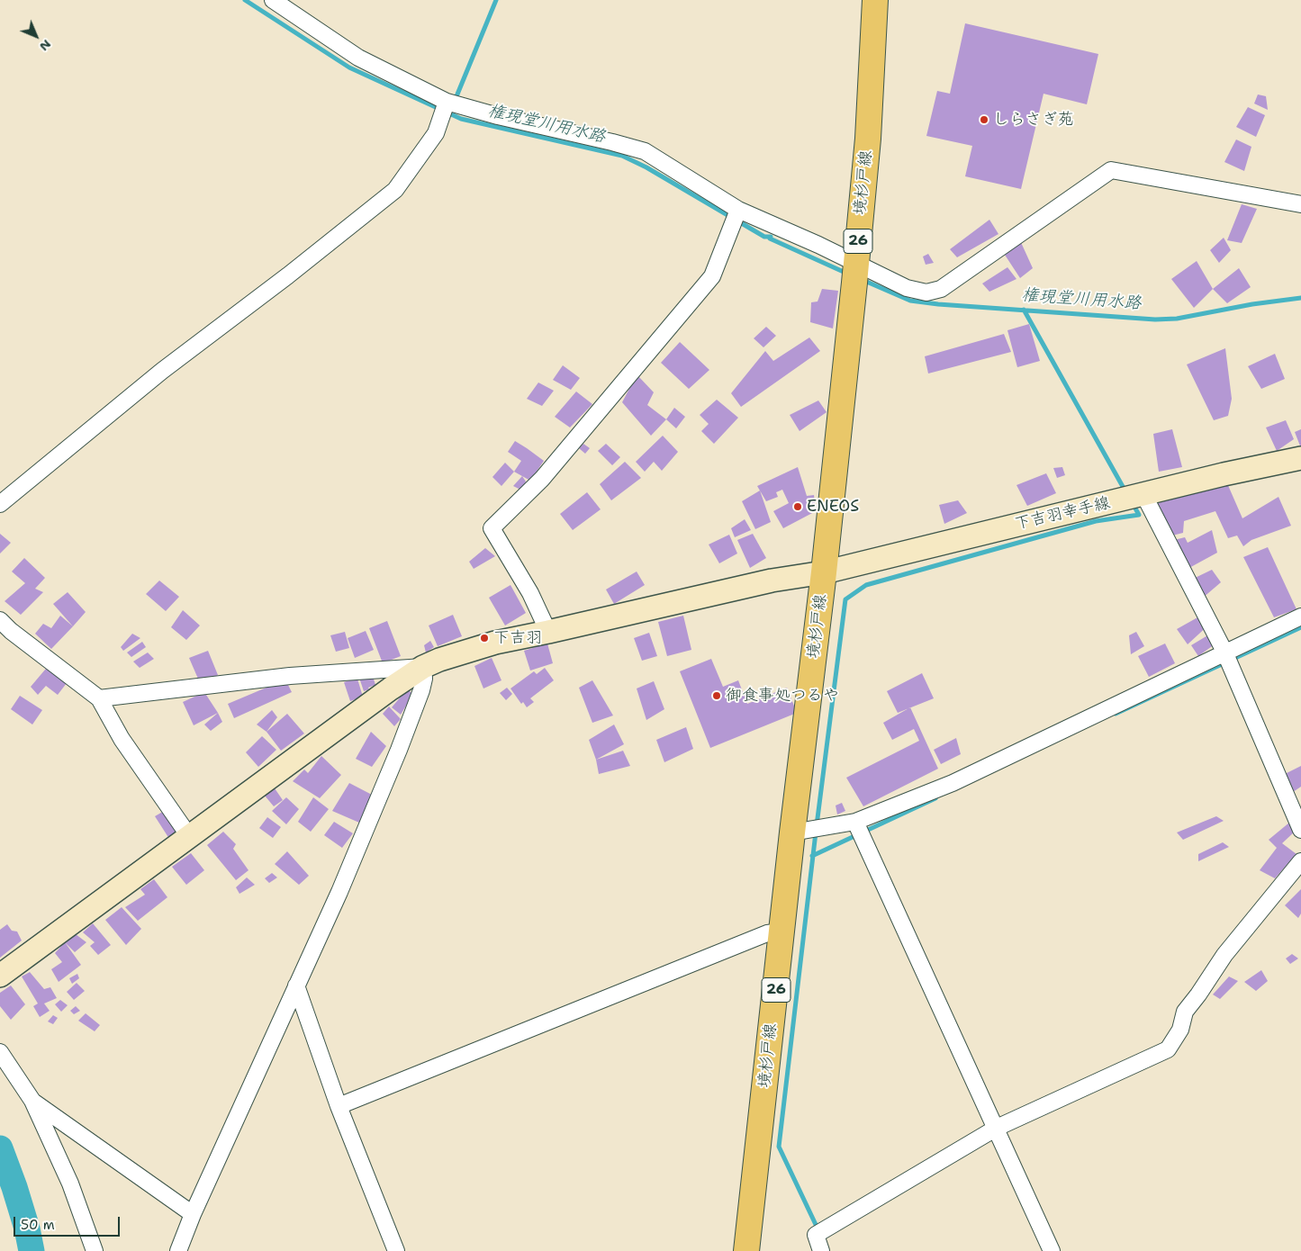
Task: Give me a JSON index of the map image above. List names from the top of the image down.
{
  "streets": {
    "main road": ["境杉戸線", "26"],
    "street": ["下吉羽幸手線"]
  },
  "crossings": [
    ["境杉戸線", "下吉羽幸手線"]
  ],
  "water": ["権現堂川用水路"],
  "places": [
    "しらさぎ苑",
    "ENEOS",
    "下吉羽",
    "御食事処つるや"
  ],
  "scale_bar": "50 m",
  "north": "bottom right"
}
